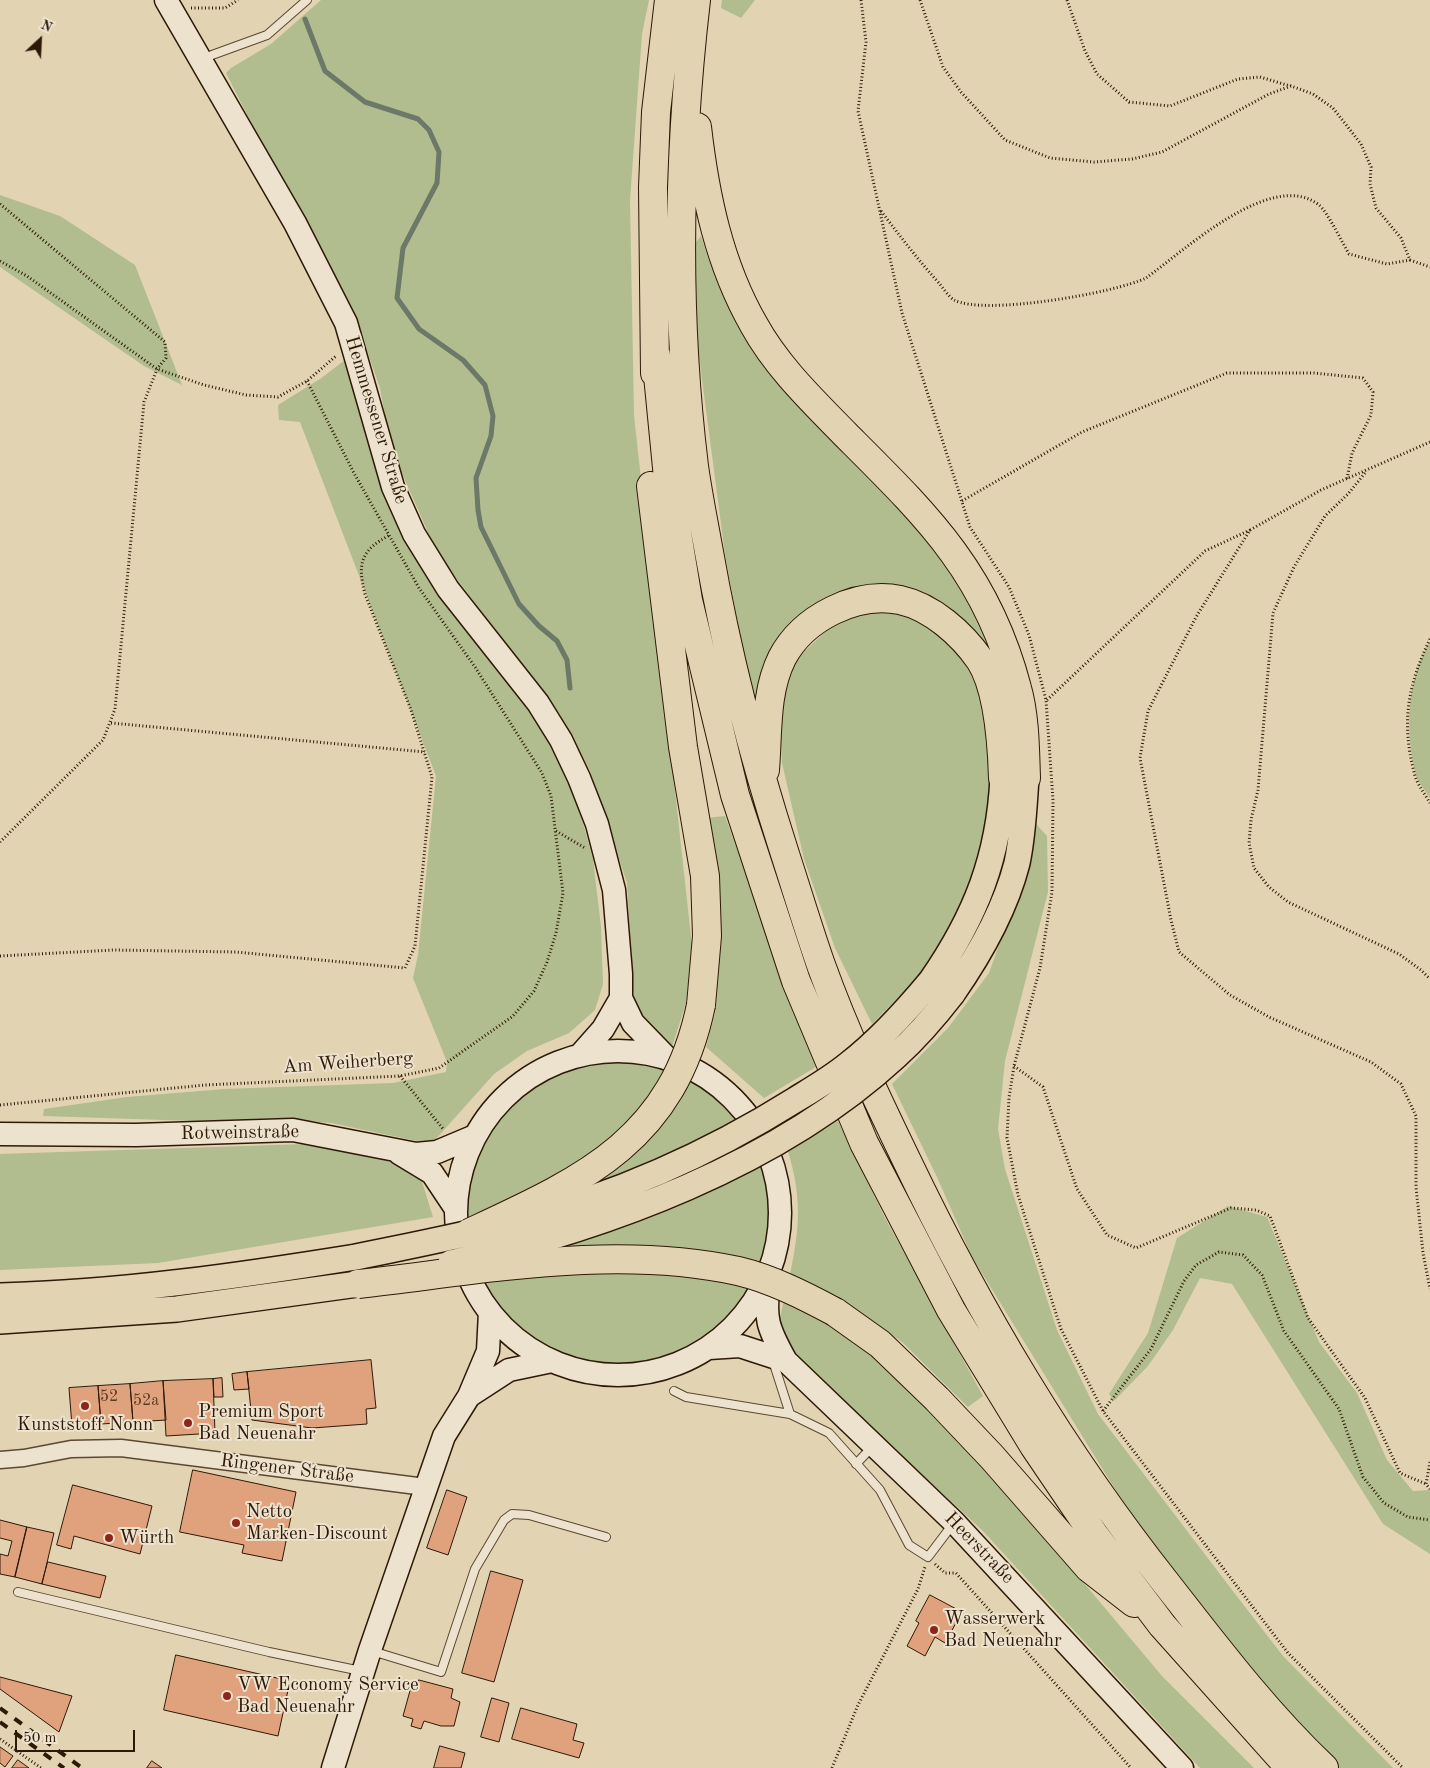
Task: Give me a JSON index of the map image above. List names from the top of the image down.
{
  "streets": {
    "main road": ["Hemmessener Straße", "Rotweinstraße", "Heerstraße"],
    "street": ["Ringener Straße"],
    "path": ["Am Weiherberg"]
  },
  "places": [
    "Kunststoff Nonn",
    "Premium Sport Bad Neuenahr",
    "Netto Marken-Discount",
    "Würth",
    "Wasserwerk Bad Neuenahr",
    "VW Economy Service Bad Neuenahr"
  ],
  "house_numbers": ["52", "52a"],
  "scale_bar": "50 m",
  "north": "top right"
}
